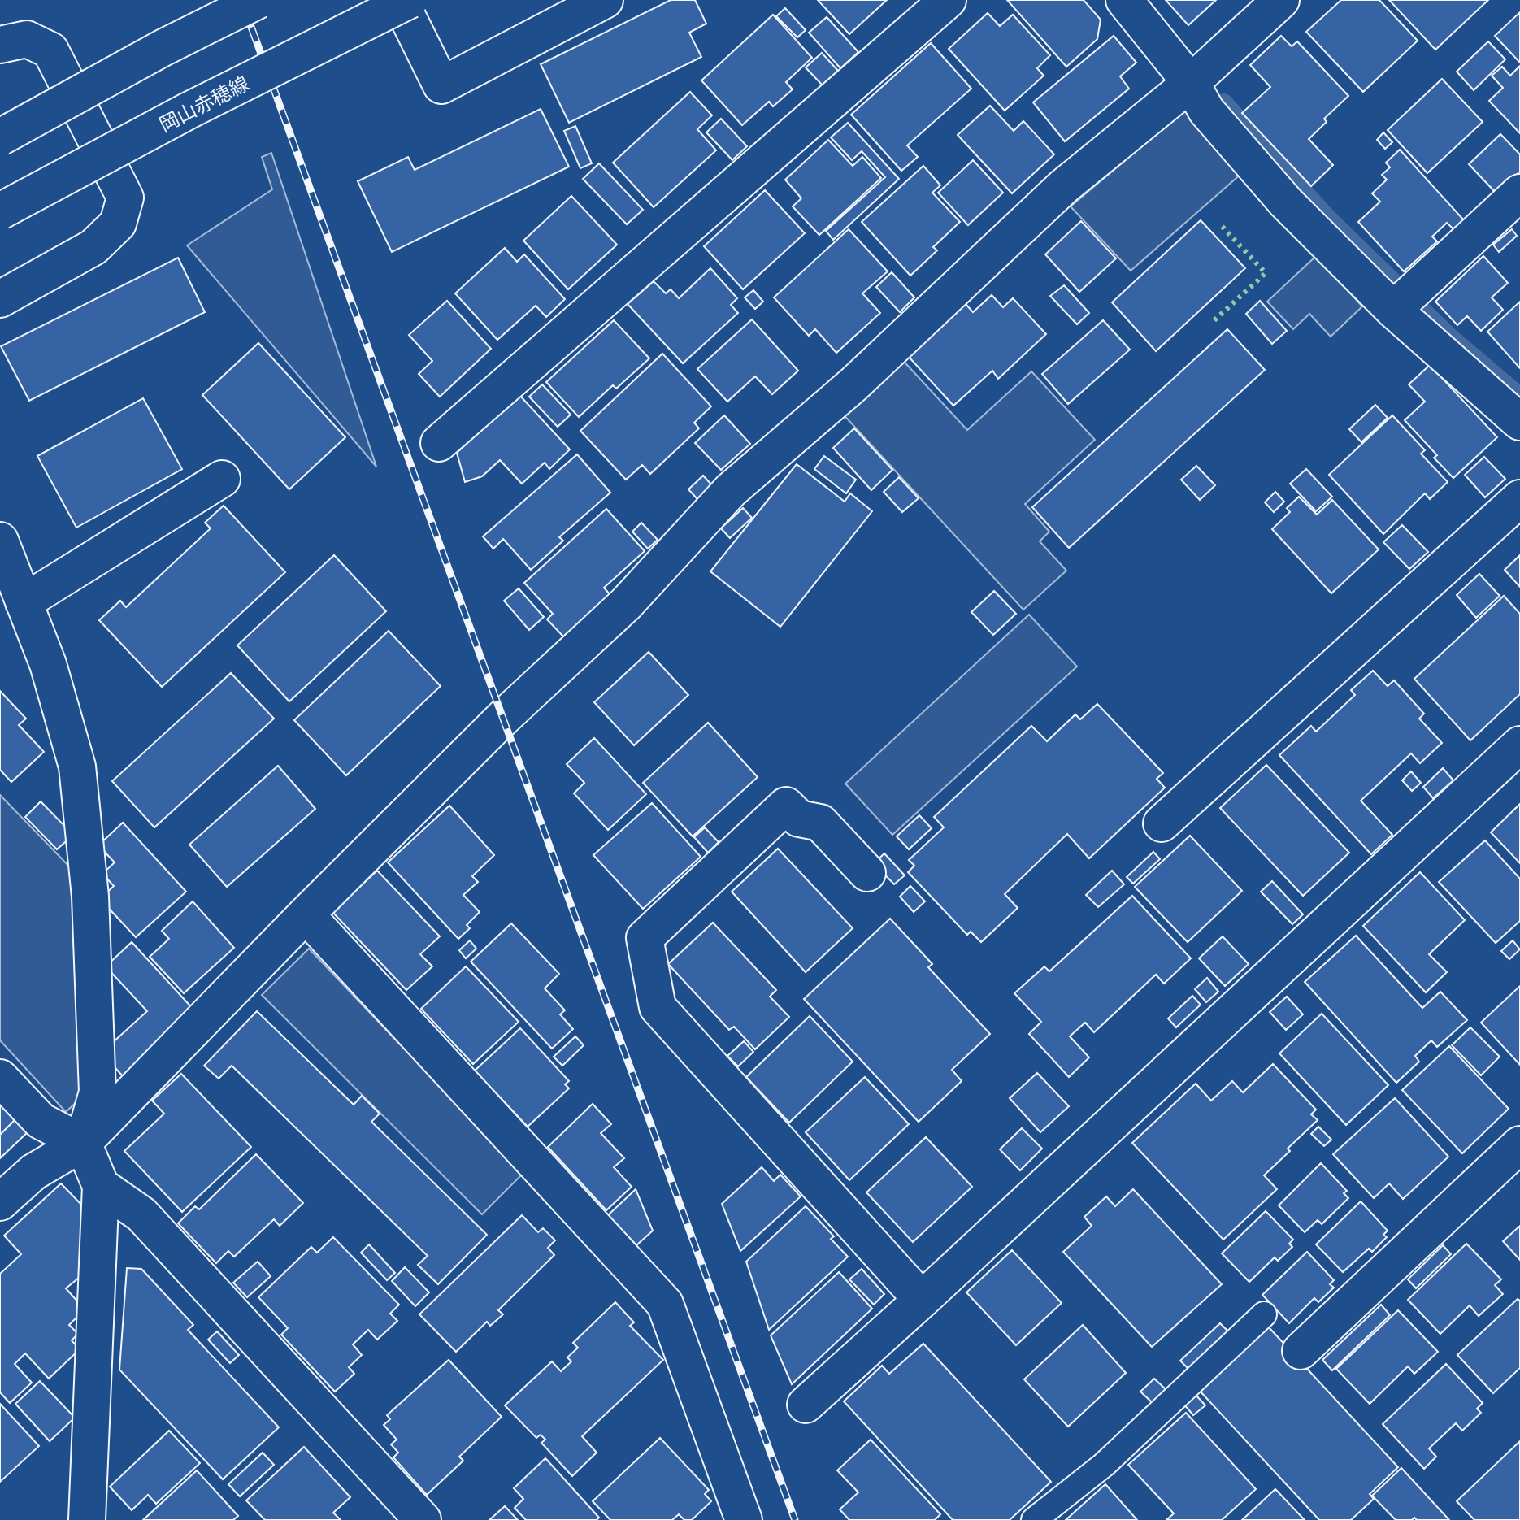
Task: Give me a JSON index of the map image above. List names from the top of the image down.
{
  "streets": {
    "street": ["岡山赤穂線"]
  }
}
